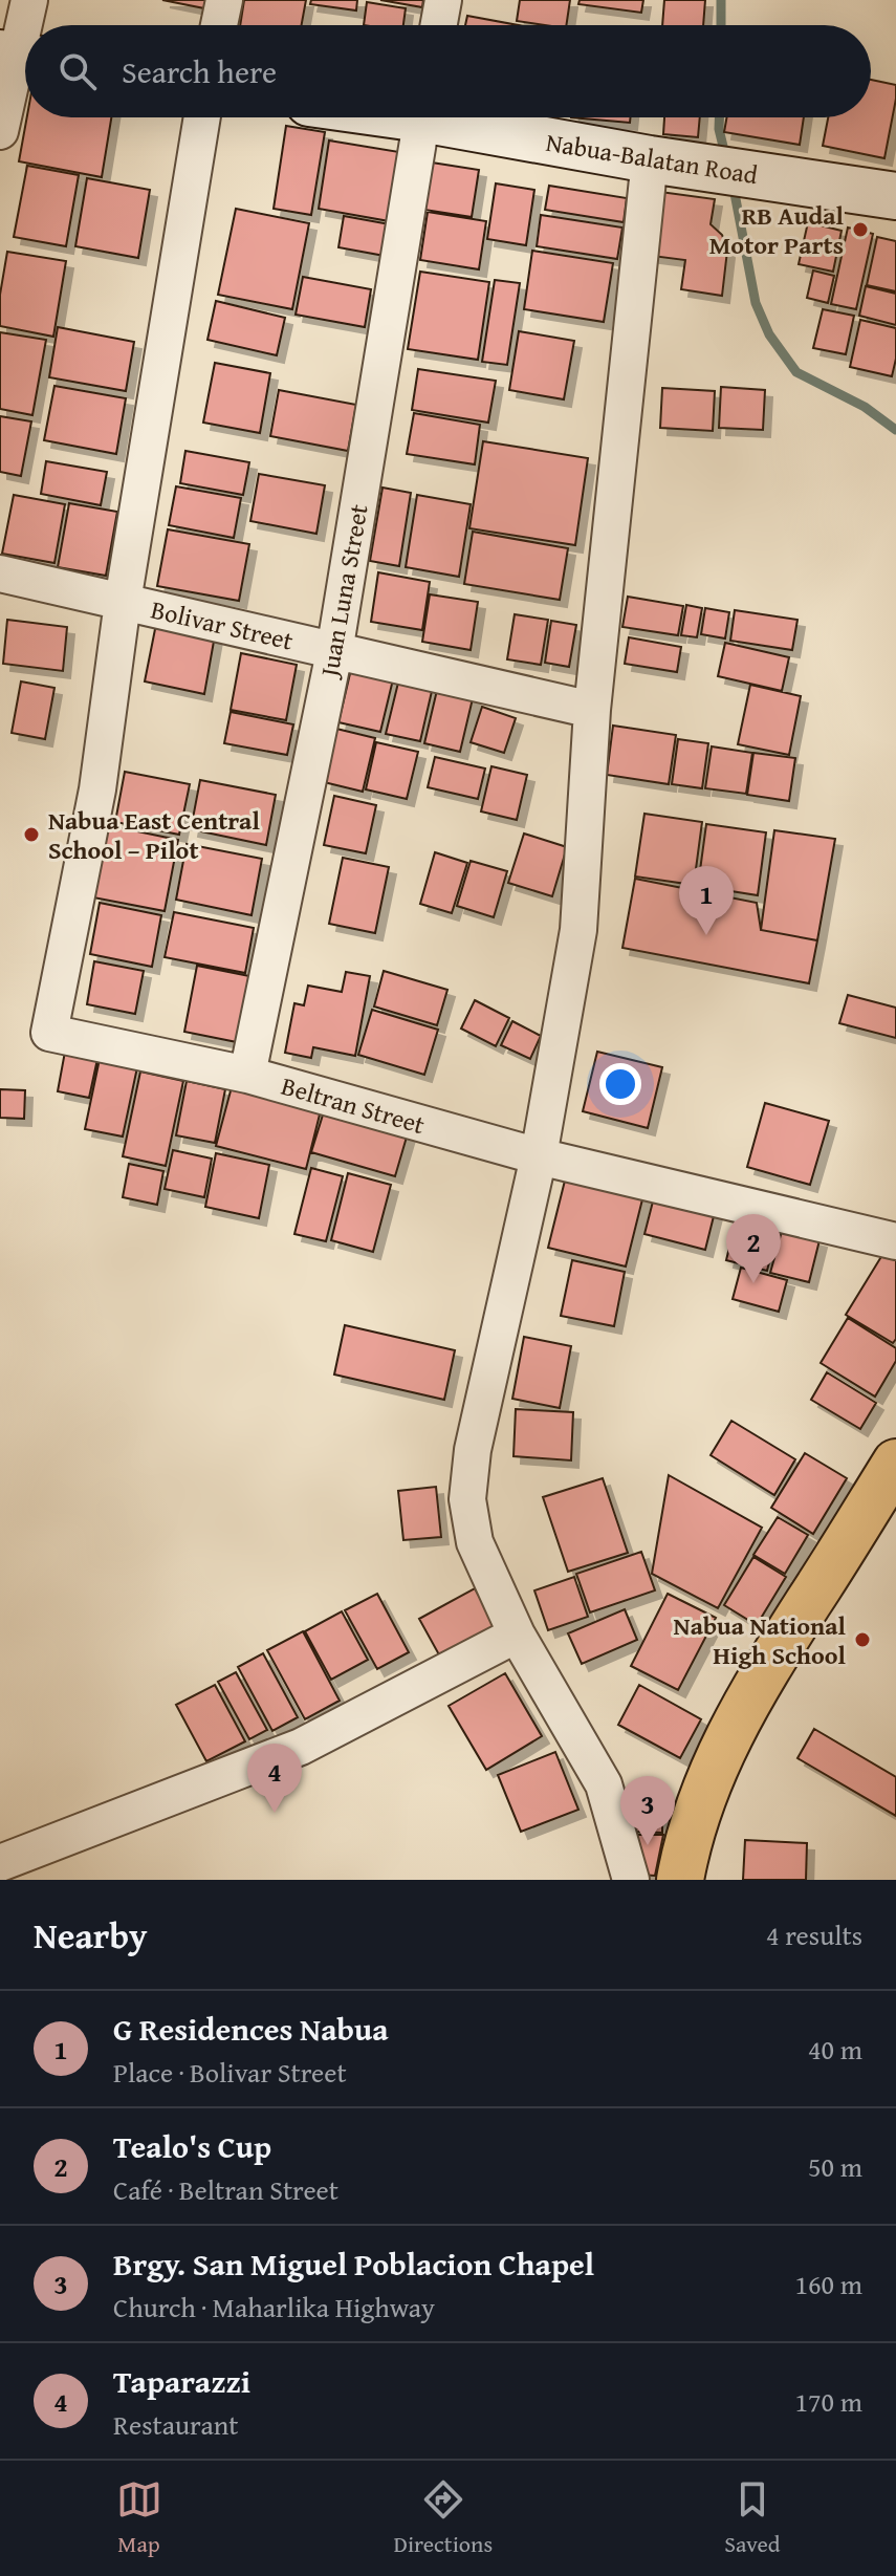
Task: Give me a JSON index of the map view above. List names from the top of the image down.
{
  "streets": {
    "main road": ["Nabua-Balatan Road"],
    "street": ["Juan Luna Street", "Bolivar Street", "Beltran Street"]
  },
  "crossings": [
    ["Juan Luna Street", "Bolivar Street"],
    ["Juan Luna Street", "Beltran Street"],
    ["Bolivar Street", "Beltran Street"]
  ],
  "places": ["RB Audal Motor Parts", "Nabua East Central School – Pilot", "Nabua National High School"],
  "page": {
    "search": "Search here",
    "pins": [
      "1",
      "2",
      "4",
      "3"
    ],
    "heading": ["Nearby", "4 results"],
    "list": [
      {
        "mark": "1",
        "name": "G Residences Nabua",
        "note": "Place · Bolivar Street",
        "value": "40 m"
      },
      {
        "mark": "2",
        "name": "Tealo's Cup",
        "note": "Café · Beltran Street",
        "value": "50 m"
      },
      {
        "mark": "3",
        "name": "Brgy. San Miguel Poblacion Chapel",
        "note": "Church · Maharlika Highway",
        "value": "160 m"
      },
      {
        "mark": "4",
        "name": "Taparazzi",
        "note": "Restaurant",
        "value": "170 m"
      }
    ],
    "nav": ["Map", "Directions", "Saved"]
  }
}
